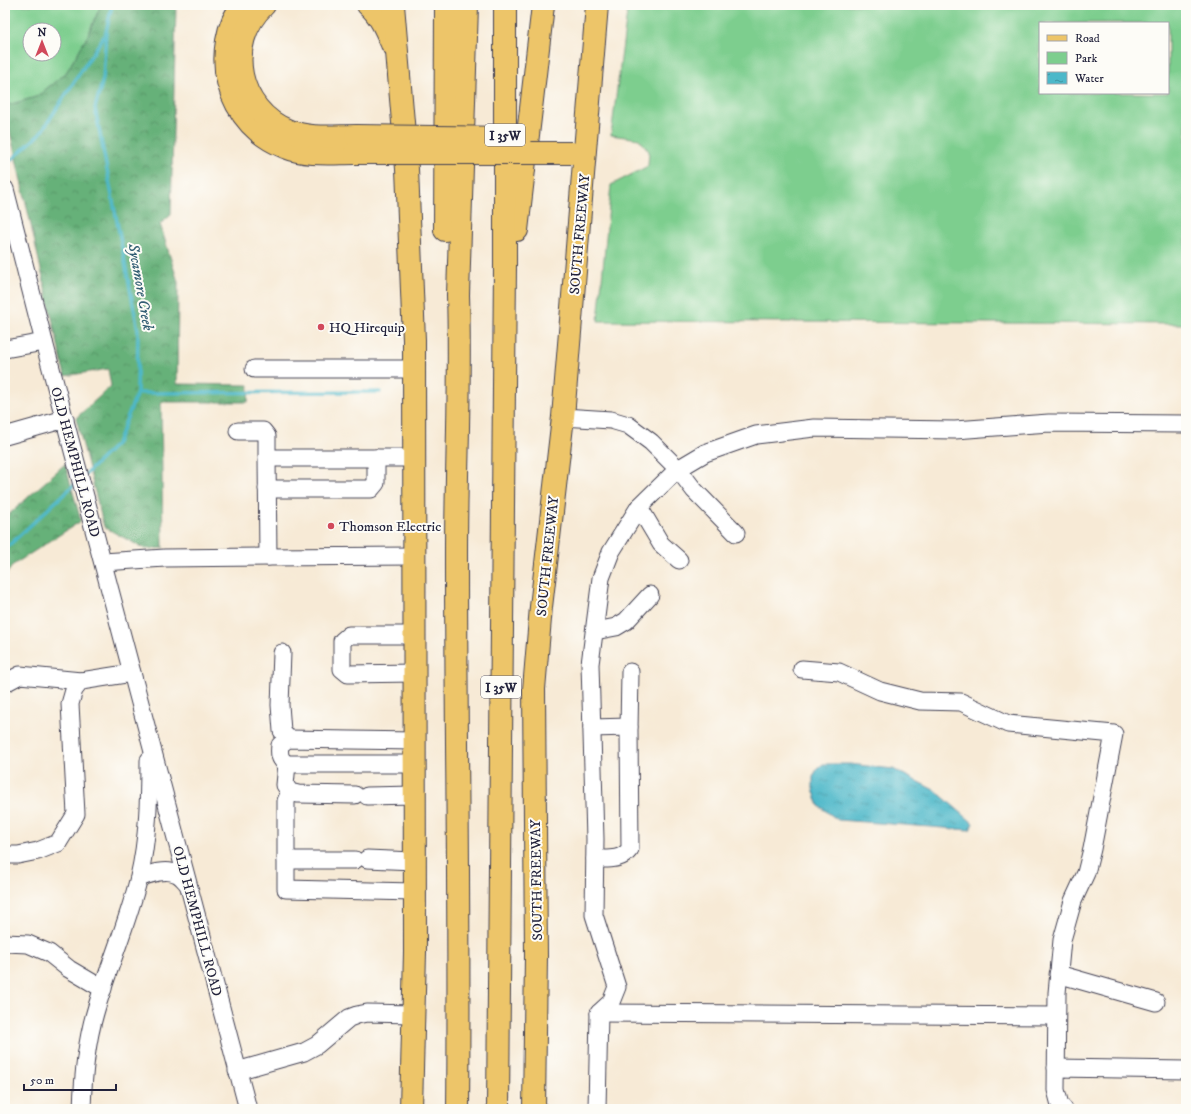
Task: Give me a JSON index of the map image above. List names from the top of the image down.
{
  "streets": {
    "main road": ["I 35W", "SOUTH FREEWAY"],
    "street": ["OLD HEMPHILL ROAD"]
  },
  "water": ["Sycamore Creek"],
  "places": ["HQ Hirequip", "Thomson Electric"],
  "legend": ["Road", "Park", "Water"],
  "scale_bar": "50 m",
  "north": "top"
}
